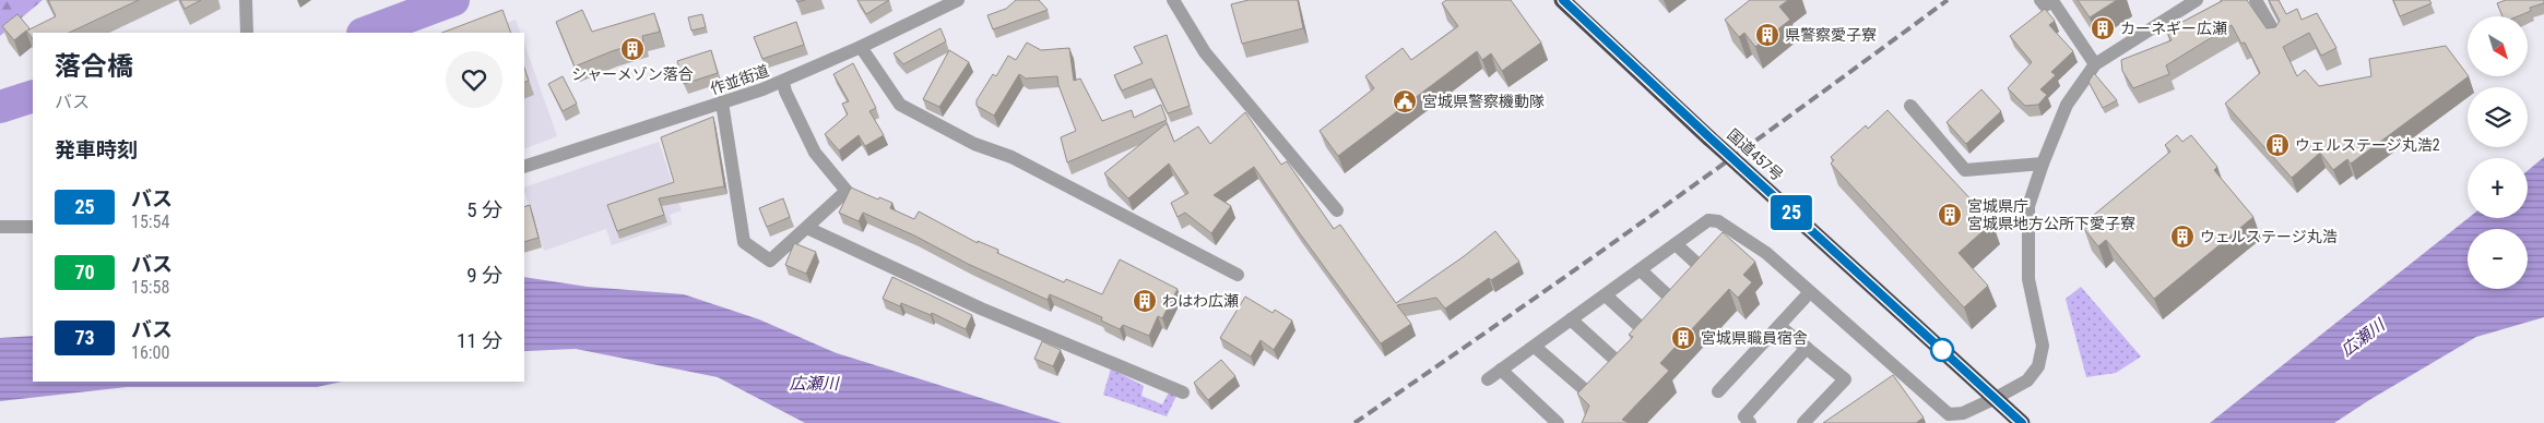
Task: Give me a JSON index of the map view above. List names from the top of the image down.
{
  "streets": {
    "highway": ["国道457号"],
    "street": ["作並街道"]
  },
  "water": ["広瀬川"],
  "places": {
    "building": [
      "カーネギー広瀬",
      "県警察愛子寮",
      "シャーメゾン落合",
      "ウェルステージ丸浩2",
      "宮城県庁 宮城県地方公所下愛子寮",
      "ウェルステージ丸浩",
      "わはわ広瀬",
      "宮城県職員宿舎"
    ],
    "public building": ["宮城県警察機動隊"]
  },
  "lines": ["bus line 25"],
  "north": "bottom right",
  "page": {
    "on_map": "25",
    "map_buttons": ["+", "−"],
    "heading": [
      ["落合橋", "バス"],
      "発車時刻"
    ],
    "list": [
      {
        "mark": "25",
        "name": "バス",
        "note": "15:54",
        "value": "5 分"
      },
      {
        "mark": "70",
        "name": "バス",
        "note": "15:58",
        "value": "9 分"
      },
      {
        "mark": "73",
        "name": "バス",
        "note": "16:00",
        "value": "11 分"
      }
    ]
  }
}
